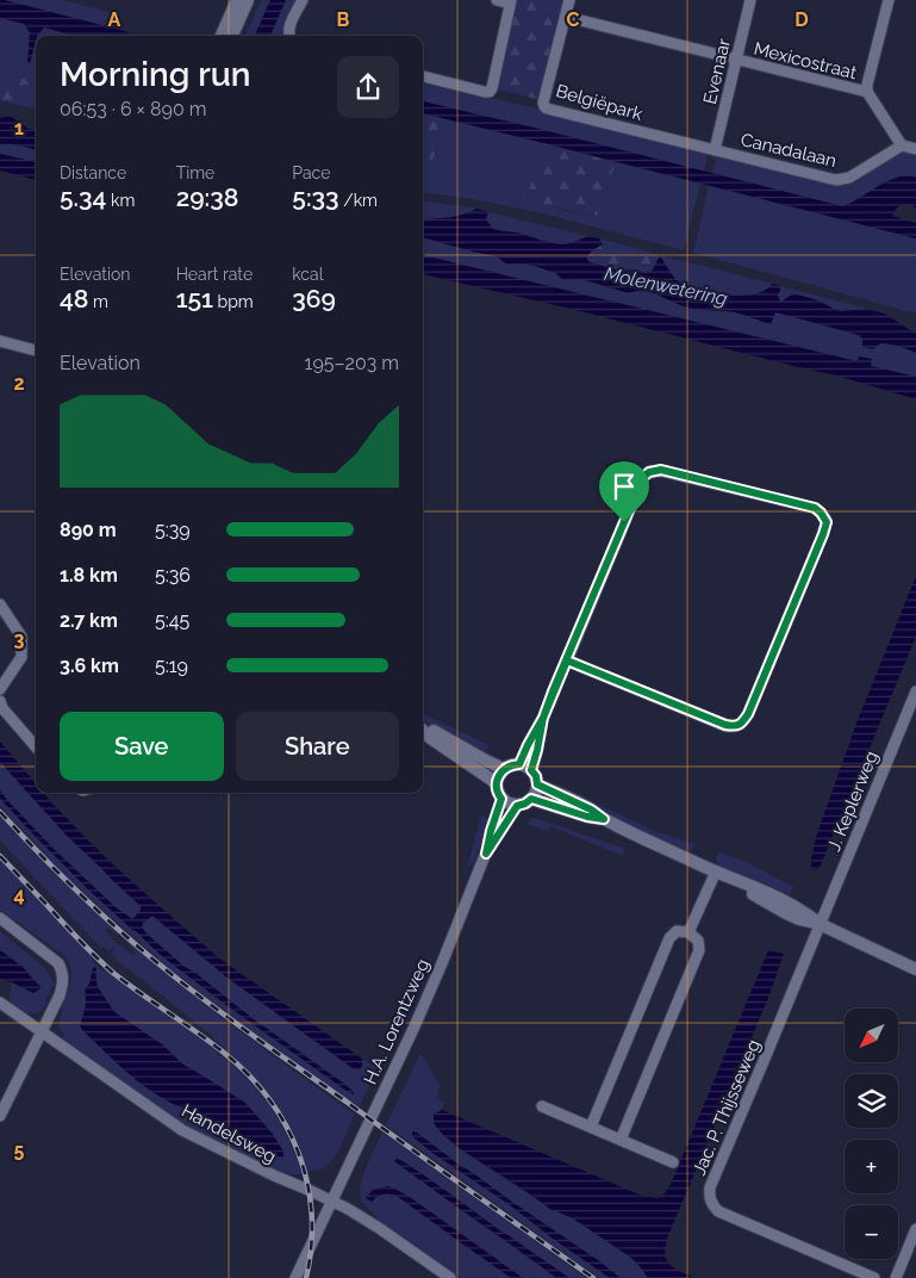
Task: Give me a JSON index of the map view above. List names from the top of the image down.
{
  "streets": {
    "street": [
      "Mexicostraat",
      "Evenaar",
      "Belgiëpark",
      "Canadalaan",
      "J. Keplerweg",
      "H.A. Lorentzweg",
      "Jac. P. Thijsseweg",
      "Handelsweg"
    ]
  },
  "crossings": [
    ["Mexicostraat", "Evenaar"],
    ["Mexicostraat", "Belgiëpark"],
    ["Mexicostraat", "Canadalaan"],
    ["Evenaar", "Belgiëpark"],
    ["Evenaar", "Canadalaan"],
    ["Belgiëpark", "Canadalaan"],
    ["J. Keplerweg", "Jac. P. Thijsseweg"],
    ["H.A. Lorentzweg", "Handelsweg"]
  ],
  "water": ["Molenwetering"],
  "north": "bottom left",
  "page": {
    "heading": ["Morning run", "06:53 · 6 × 890 m"],
    "stats": [
      ["Distance", "5.34 km"],
      ["Time", "29:38"],
      ["Pace", "5:33 /km"],
      ["Elevation", "48 m"],
      ["Heart rate", "151 bpm"],
      ["kcal", "369"]
    ],
    "chart": ["Elevation", "195–203 m"],
    "list": [
      {
        "name": "890 m",
        "note": "5:39"
      },
      {
        "name": "1.8 km",
        "note": "5:36"
      },
      {
        "name": "2.7 km",
        "note": "5:45"
      },
      {
        "name": "3.6 km",
        "note": "5:19"
      }
    ],
    "buttons": ["Save", "Share"],
    "map_buttons": ["+", "−"]
  },
  "grid": {
    "columns": [
      "A",
      "B",
      "C",
      "D"
    ],
    "rows": [
      "1",
      "2",
      "3",
      "4",
      "5"
    ]
  }
}
